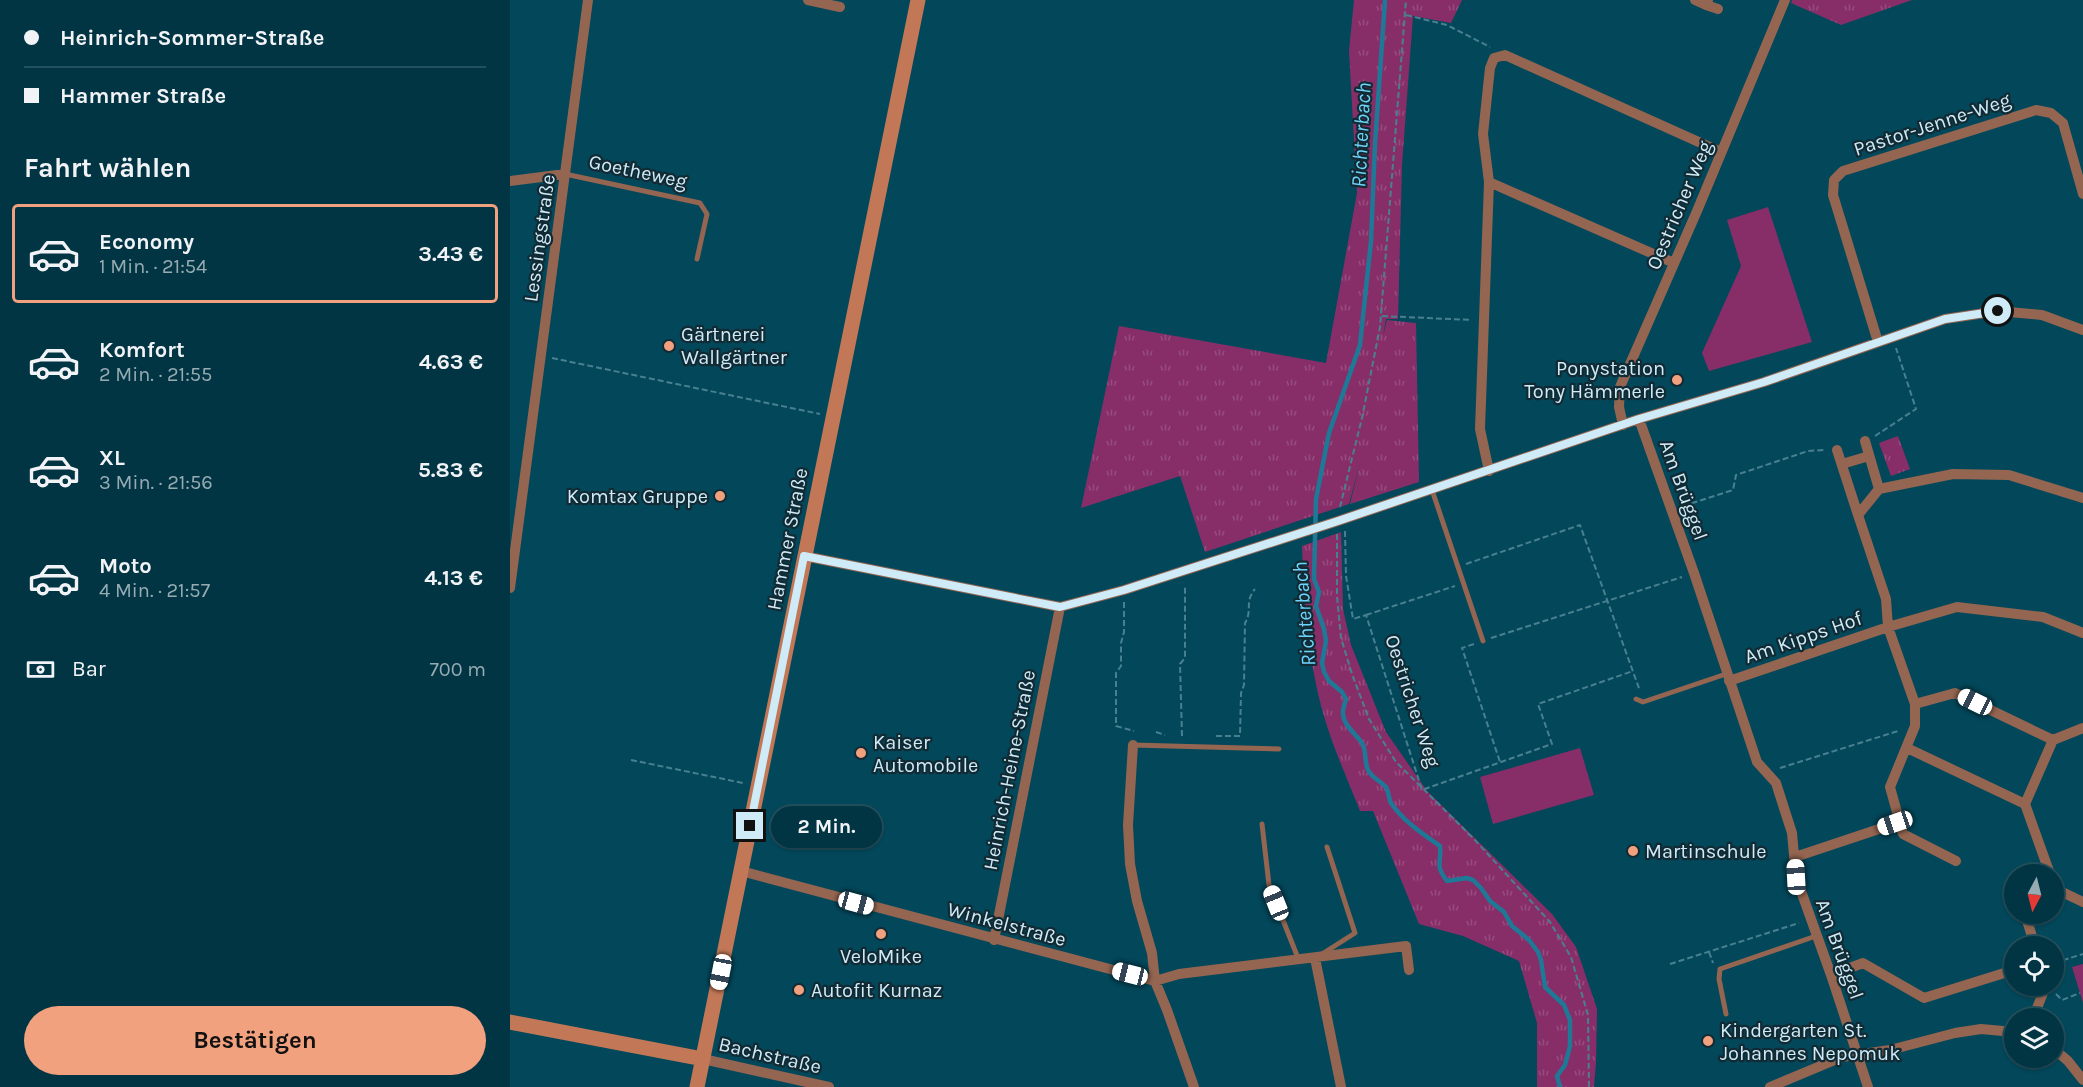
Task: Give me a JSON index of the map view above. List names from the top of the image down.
{
  "streets": {
    "main road": ["Hammer Straße"],
    "street": [
      "Pastor-Jenne-Weg",
      "Goetheweg",
      "Oestricher Weg",
      "Lessingstraße",
      "Am Brüggel",
      "Am Kipps Hof",
      "Heinrich-Heine-Straße",
      "Winkelstraße",
      "Bachstraße"
    ]
  },
  "crossings": [
    ["Goetheweg", "Lessingstraße"],
    ["Am Brüggel", "Am Kipps Hof"],
    ["Hammer Straße", "Winkelstraße"],
    ["Hammer Straße", "Bachstraße"],
    ["Heinrich-Heine-Straße", "Winkelstraße"]
  ],
  "water": ["Richterbach"],
  "places": [
    "Gärtnerei Wallgärtner",
    "Ponystation Tony Hämmerle",
    "Komtax Gruppe",
    "Kaiser Automobile",
    "Martinschule",
    "VeloMike",
    "Autofit Kurnaz",
    "Kindergarten St. Johannes Nepomuk"
  ],
  "north": "bottom",
  "page": {
    "banner": ["Heinrich-Sommer-Straße", "Hammer Straße"],
    "heading": "Fahrt wählen",
    "list": [
      {
        "name": "Economy",
        "note": "1 Min. · 21:54",
        "value": "3.43 €"
      },
      {
        "name": "Komfort",
        "note": "2 Min. · 21:55",
        "value": "4.63 €"
      },
      {
        "name": "XL",
        "note": "3 Min. · 21:56",
        "value": "5.83 €"
      },
      {
        "name": "Moto",
        "note": "4 Min. · 21:57",
        "value": "4.13 €"
      }
    ],
    "pay": ["Bar", "700 m"],
    "bubble": "2 Min.",
    "buttons": "Bestätigen"
  }
}
